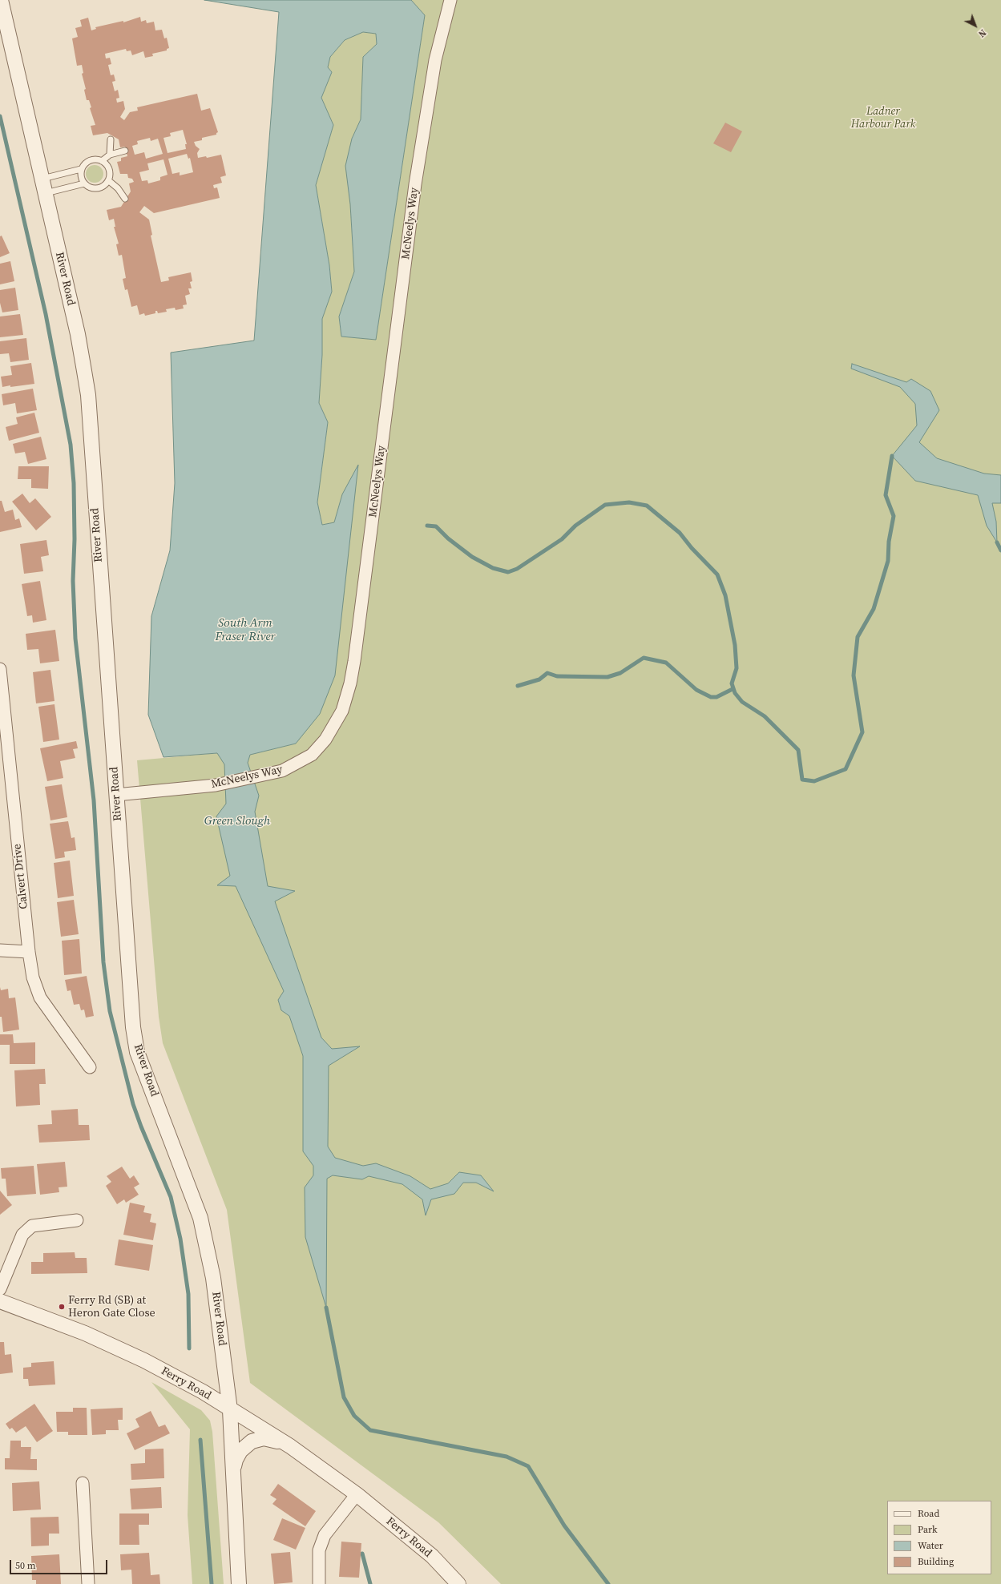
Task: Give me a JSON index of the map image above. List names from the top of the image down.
{
  "streets": {
    "street": [
      "McNeelys Way",
      "River Road",
      "Calvert Drive",
      "Ferry Road"
    ]
  },
  "crossings": [
    ["McNeelys Way", "River Road"],
    ["River Road", "Ferry Road"]
  ],
  "water": ["South Arm Fraser River", "Green Slough"],
  "parks": ["Ladner Harbour Park"],
  "places": ["Ferry Rd (SB) at Heron Gate Close"],
  "legend": [
    "Road",
    "Park",
    "Water",
    "Building"
  ],
  "scale_bar": "50 m",
  "north": "bottom right"
}
